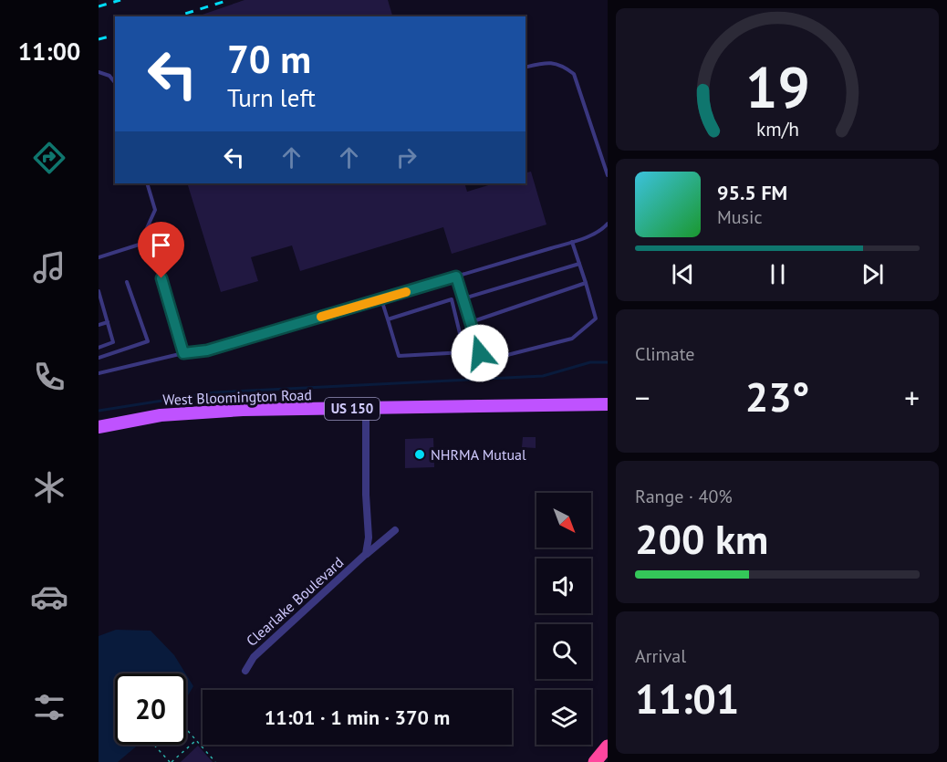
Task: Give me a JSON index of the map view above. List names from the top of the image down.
{
  "streets": {
    "main road": ["West Bloomington Road", "US 150"],
    "street": ["Clearlake Boulevard"]
  },
  "places": ["NHRMA Mutual"],
  "north": "bottom right",
  "page": {
    "tabs": "11:00",
    "turn": ["70 m", "Turn left"],
    "song": ["95.5 FM", "Music"],
    "tile": [
      "Climate",
      ["Range · 40%", "200 km"],
      ["Arrival", "11:01"]
    ],
    "heat": ["−", "23°", "+"],
    "limit": "20",
    "trip": "11:01 · 1 min · 370 m",
    "gauge": ["19", "km/h"]
  }
}
